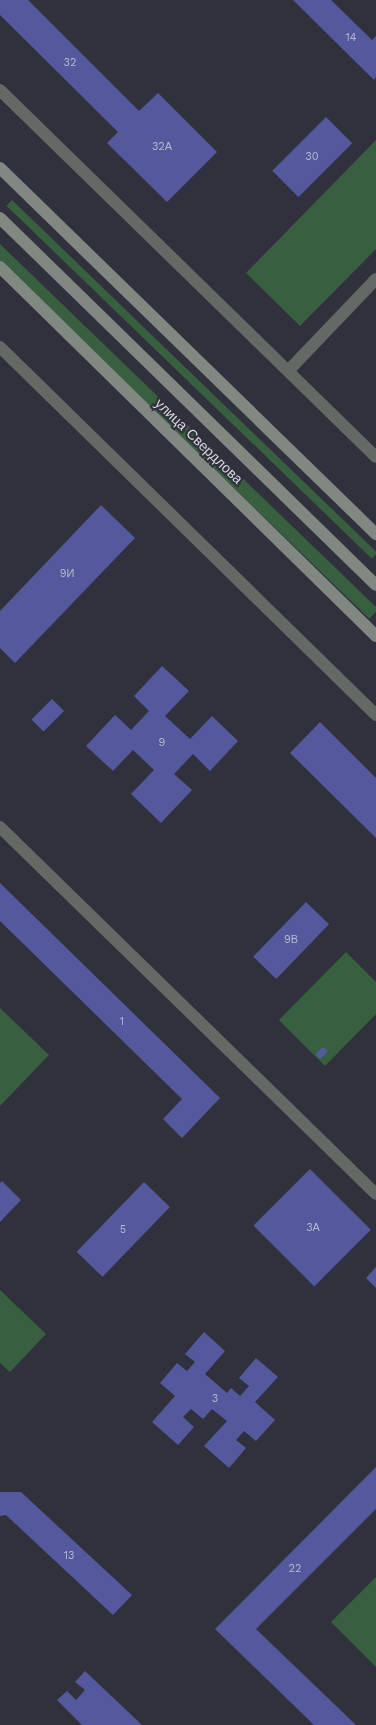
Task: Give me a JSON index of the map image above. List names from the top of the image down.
{
  "streets": {
    "main road": ["улица Свердлова"]
  },
  "house_numbers": [
    "14",
    "32",
    "32А",
    "30",
    "9И",
    "9",
    "9В",
    "1",
    "3А",
    "5",
    "3",
    "13",
    "22"
  ]
}
